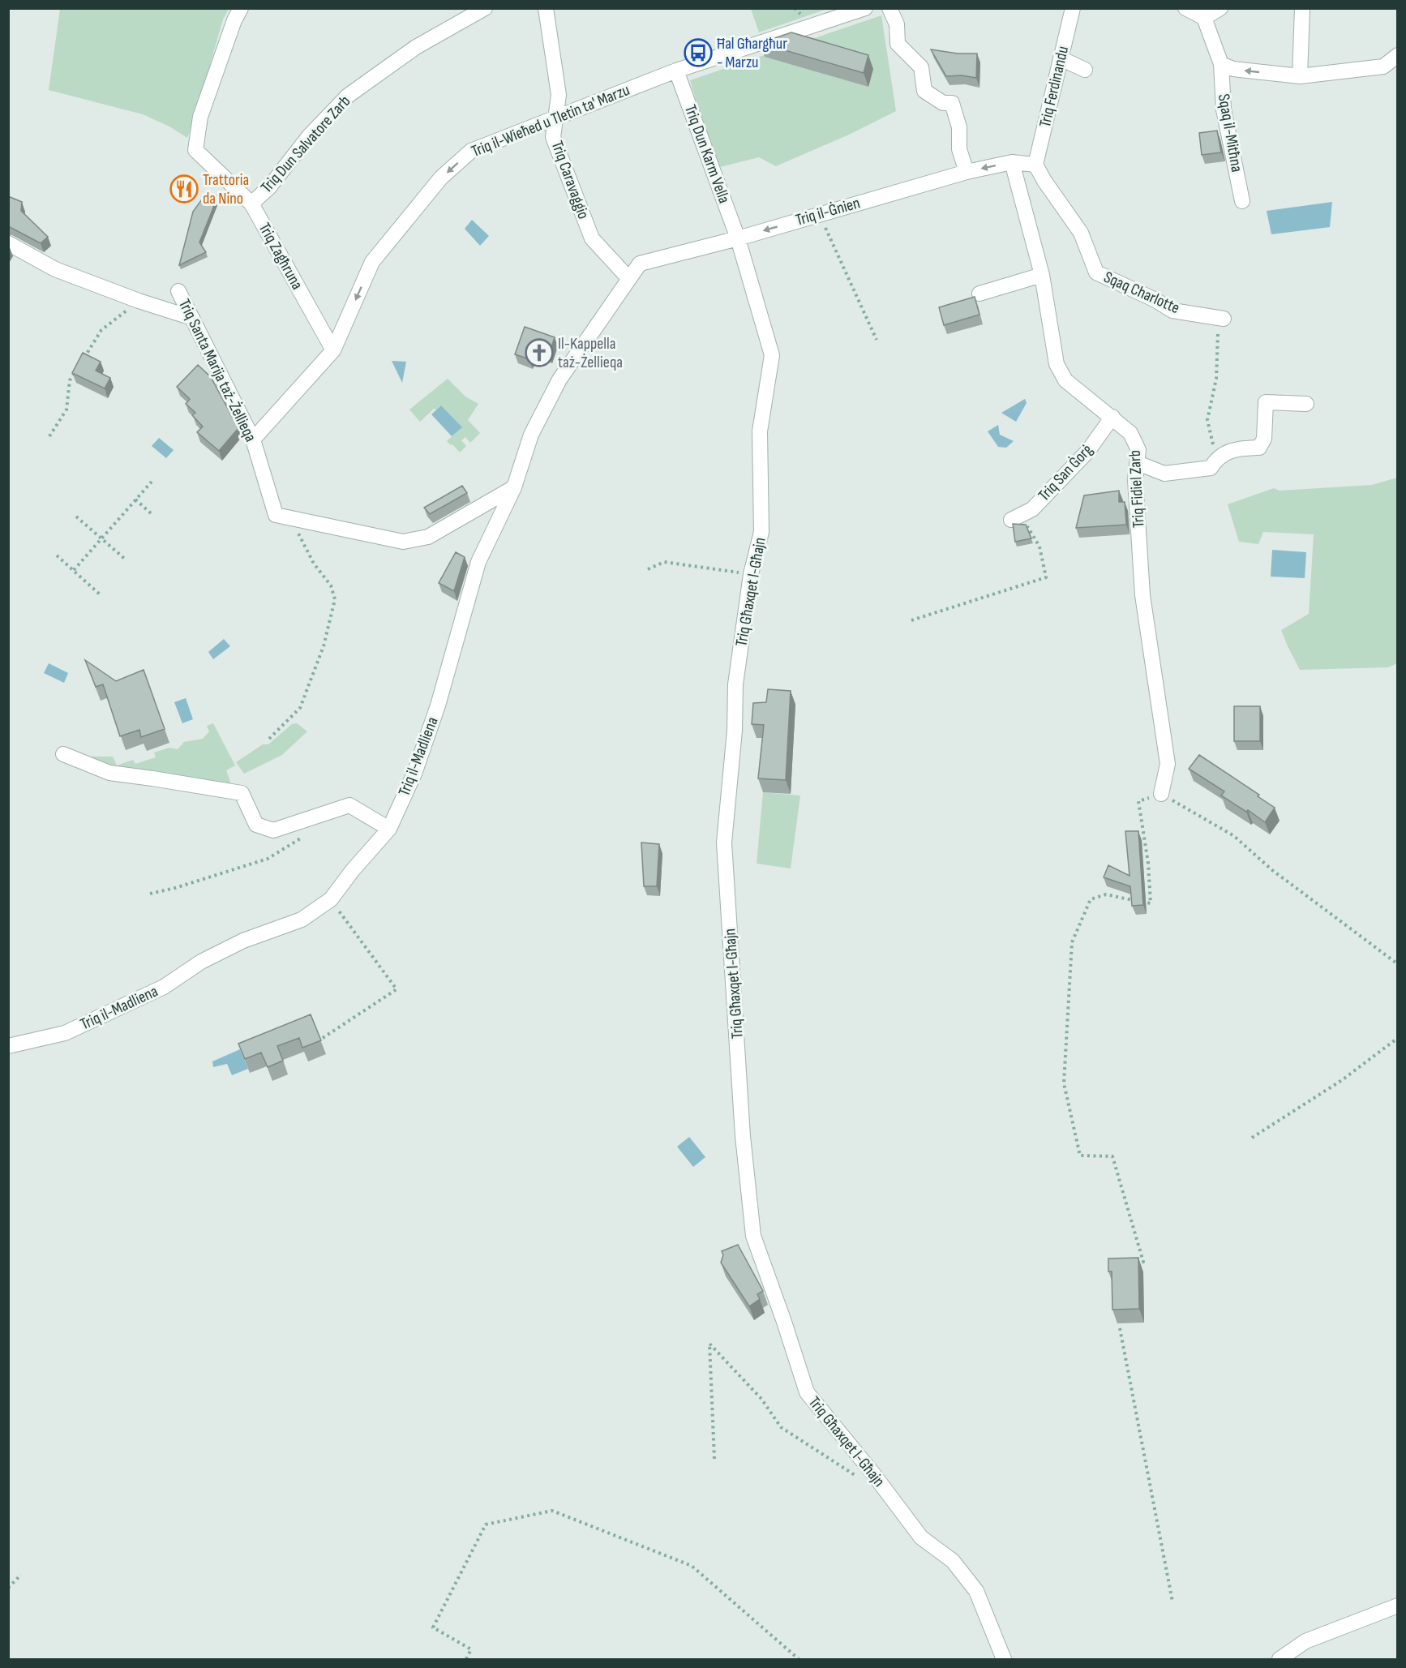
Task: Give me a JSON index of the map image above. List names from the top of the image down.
{
  "streets": {
    "street": [
      "Triq Ferdinandu",
      "Triq il-Wieħed u Tletin ta' Marzu",
      "Sqaq il-Mitħna",
      "Triq Dun Salvatore Zarb",
      "Triq Dun Karm Vella",
      "Triq Caravaggio",
      "Triq il-Ġnien",
      "Triq Zagħruna",
      "Sqaq Charlotte",
      "Triq Santa Marija taż-Żellieqa",
      "Triq San Ġorġ",
      "Triq Fidiel Zarb",
      "Triq Għaxqet l-Għajn",
      "Triq il-Madliena"
    ]
  },
  "crossings": [
    ["Triq Ferdinandu", "Triq il-Ġnien"],
    ["Triq Ferdinandu", "Sqaq Charlotte"],
    ["Triq il-Wieħed u Tletin ta' Marzu", "Triq Dun Karm Vella"],
    ["Triq il-Wieħed u Tletin ta' Marzu", "Triq Caravaggio"],
    ["Triq il-Wieħed u Tletin ta' Marzu", "Triq Zagħruna"],
    ["Triq il-Wieħed u Tletin ta' Marzu", "Triq Santa Marija taż-Żellieqa"],
    ["Triq Dun Salvatore Zarb", "Triq Zagħruna"],
    ["Triq Dun Karm Vella", "Triq il-Ġnien"],
    ["Triq Dun Karm Vella", "Triq Għaxqet l-Għajn"],
    ["Triq Caravaggio", "Triq il-Ġnien"],
    ["Triq Caravaggio", "Triq il-Madliena"],
    ["Triq il-Ġnien", "Sqaq Charlotte"],
    ["Triq il-Ġnien", "Triq Fidiel Zarb"],
    ["Triq il-Ġnien", "Triq Għaxqet l-Għajn"],
    ["Triq il-Ġnien", "Triq il-Madliena"],
    ["Triq Santa Marija taż-Żellieqa", "Triq il-Madliena"],
    ["Triq San Ġorġ", "Triq Fidiel Zarb"]
  ],
  "one_way": ["Triq il-Wieħed u Tletin ta' Marzu"],
  "places": {
    "bus stop": ["Ħal Għargħur - Marzu"],
    "restaurant": ["Trattoria da Nino"],
    "church": ["Il-Kappella taż-Żellieqa"]
  }
}
